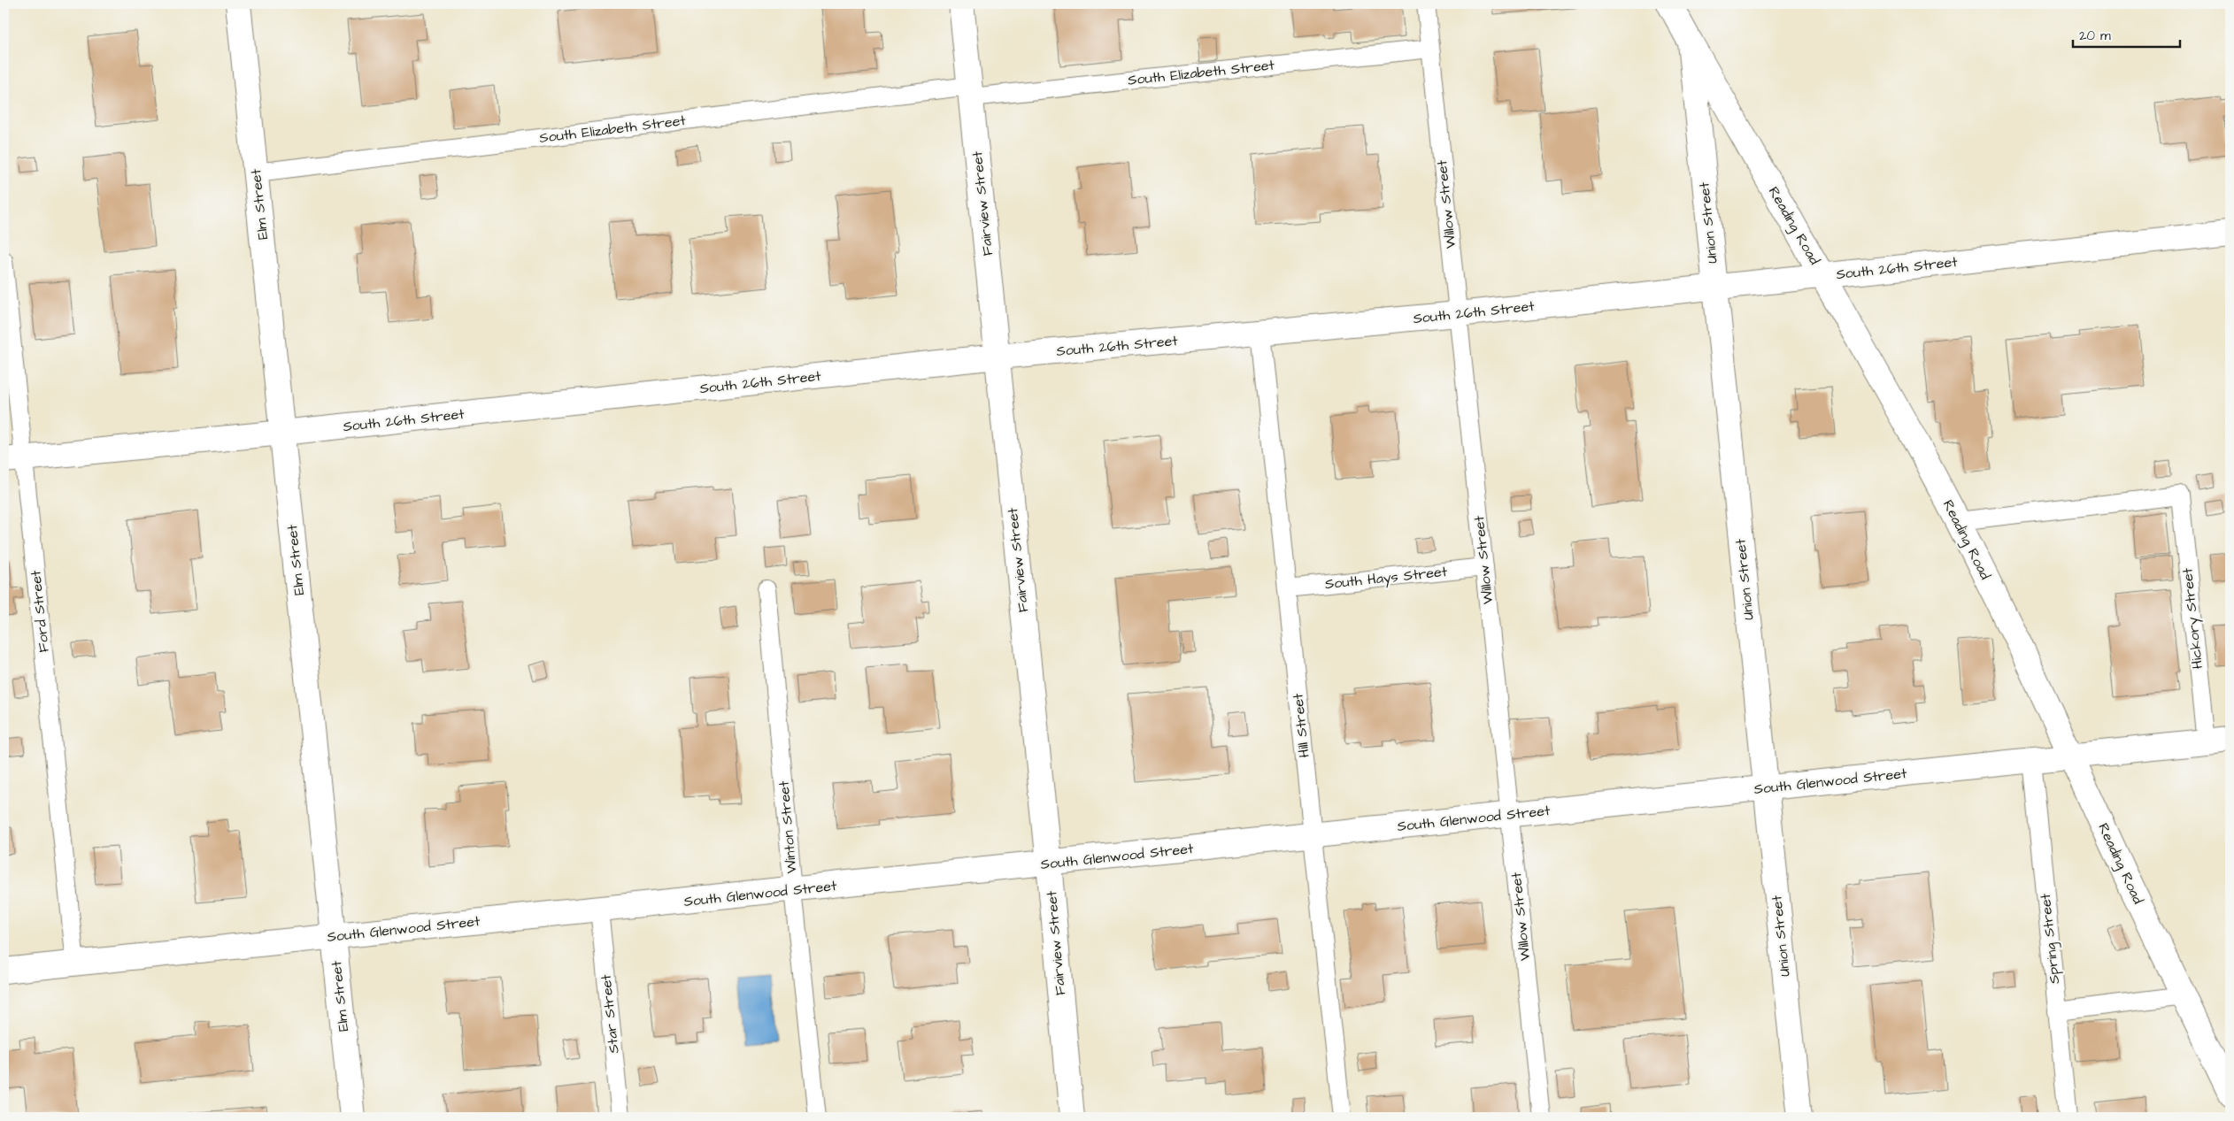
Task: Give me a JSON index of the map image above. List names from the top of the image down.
{
  "streets": {
    "street": [
      "Fairview Street",
      "Elm Street",
      "Union Street",
      "Reading Road",
      "South 26th Street",
      "South Glenwood Street"
    ],
    "lane": [
      "South Elizabeth Street",
      "Willow Street",
      "South Hays Street",
      "Ford Street",
      "Hickory Street",
      "Hill Street",
      "Winton Street",
      "Spring Street",
      "Star Street"
    ]
  },
  "crossings": [
    ["South Elizabeth Street", "Fairview Street"],
    ["South Elizabeth Street", "Elm Street"],
    ["South Elizabeth Street", "Willow Street"],
    ["Fairview Street", "South 26th Street"],
    ["Fairview Street", "South Glenwood Street"],
    ["Elm Street", "South 26th Street"],
    ["Elm Street", "South Glenwood Street"],
    ["Willow Street", "South 26th Street"],
    ["Willow Street", "South Hays Street"],
    ["Willow Street", "South Glenwood Street"],
    ["Union Street", "Reading Road"],
    ["Union Street", "South 26th Street"],
    ["Union Street", "South Glenwood Street"],
    ["Reading Road", "South 26th Street"],
    ["Reading Road", "Hickory Street"],
    ["Reading Road", "South Glenwood Street"],
    ["South 26th Street", "Ford Street"],
    ["South 26th Street", "Hill Street"],
    ["South Hays Street", "Hill Street"],
    ["Ford Street", "South Glenwood Street"],
    ["Hickory Street", "South Glenwood Street"],
    ["Hill Street", "South Glenwood Street"],
    ["South Glenwood Street", "Winton Street"],
    ["South Glenwood Street", "Spring Street"],
    ["South Glenwood Street", "Star Street"]
  ],
  "scale_bar": "20 m"
}
